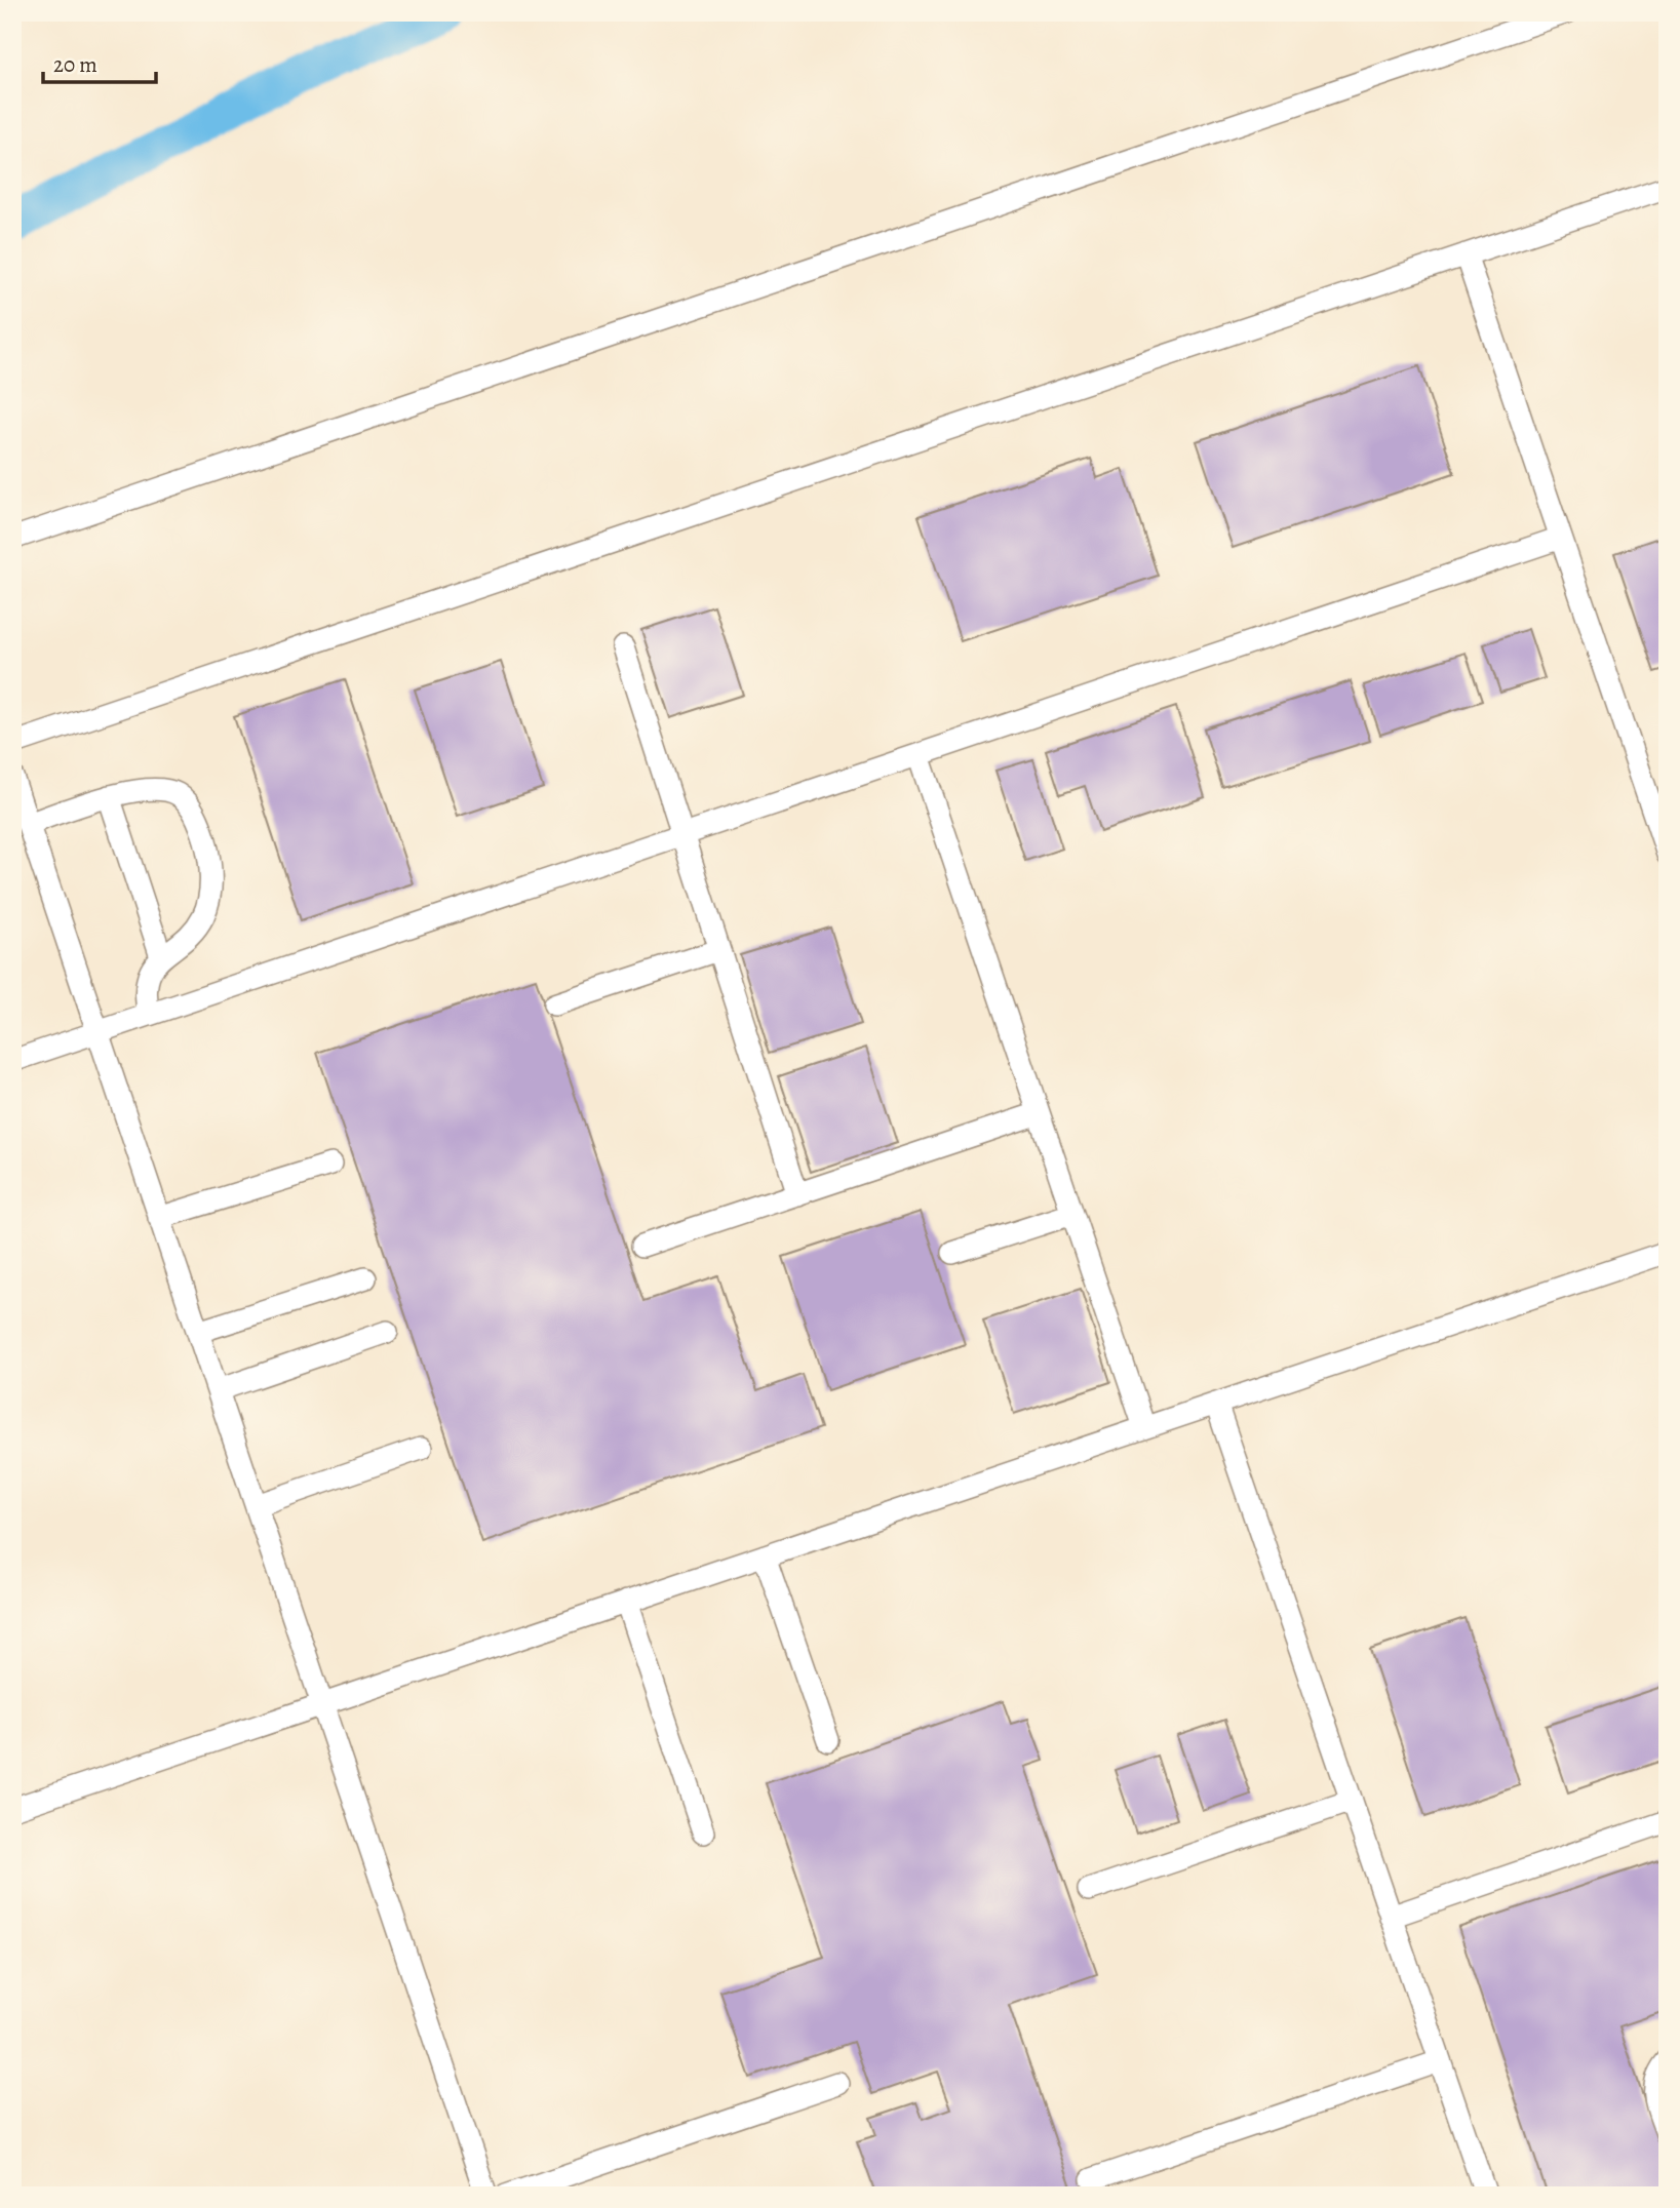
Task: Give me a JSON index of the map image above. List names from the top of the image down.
{
  "scale_bar": "20 m"
}
